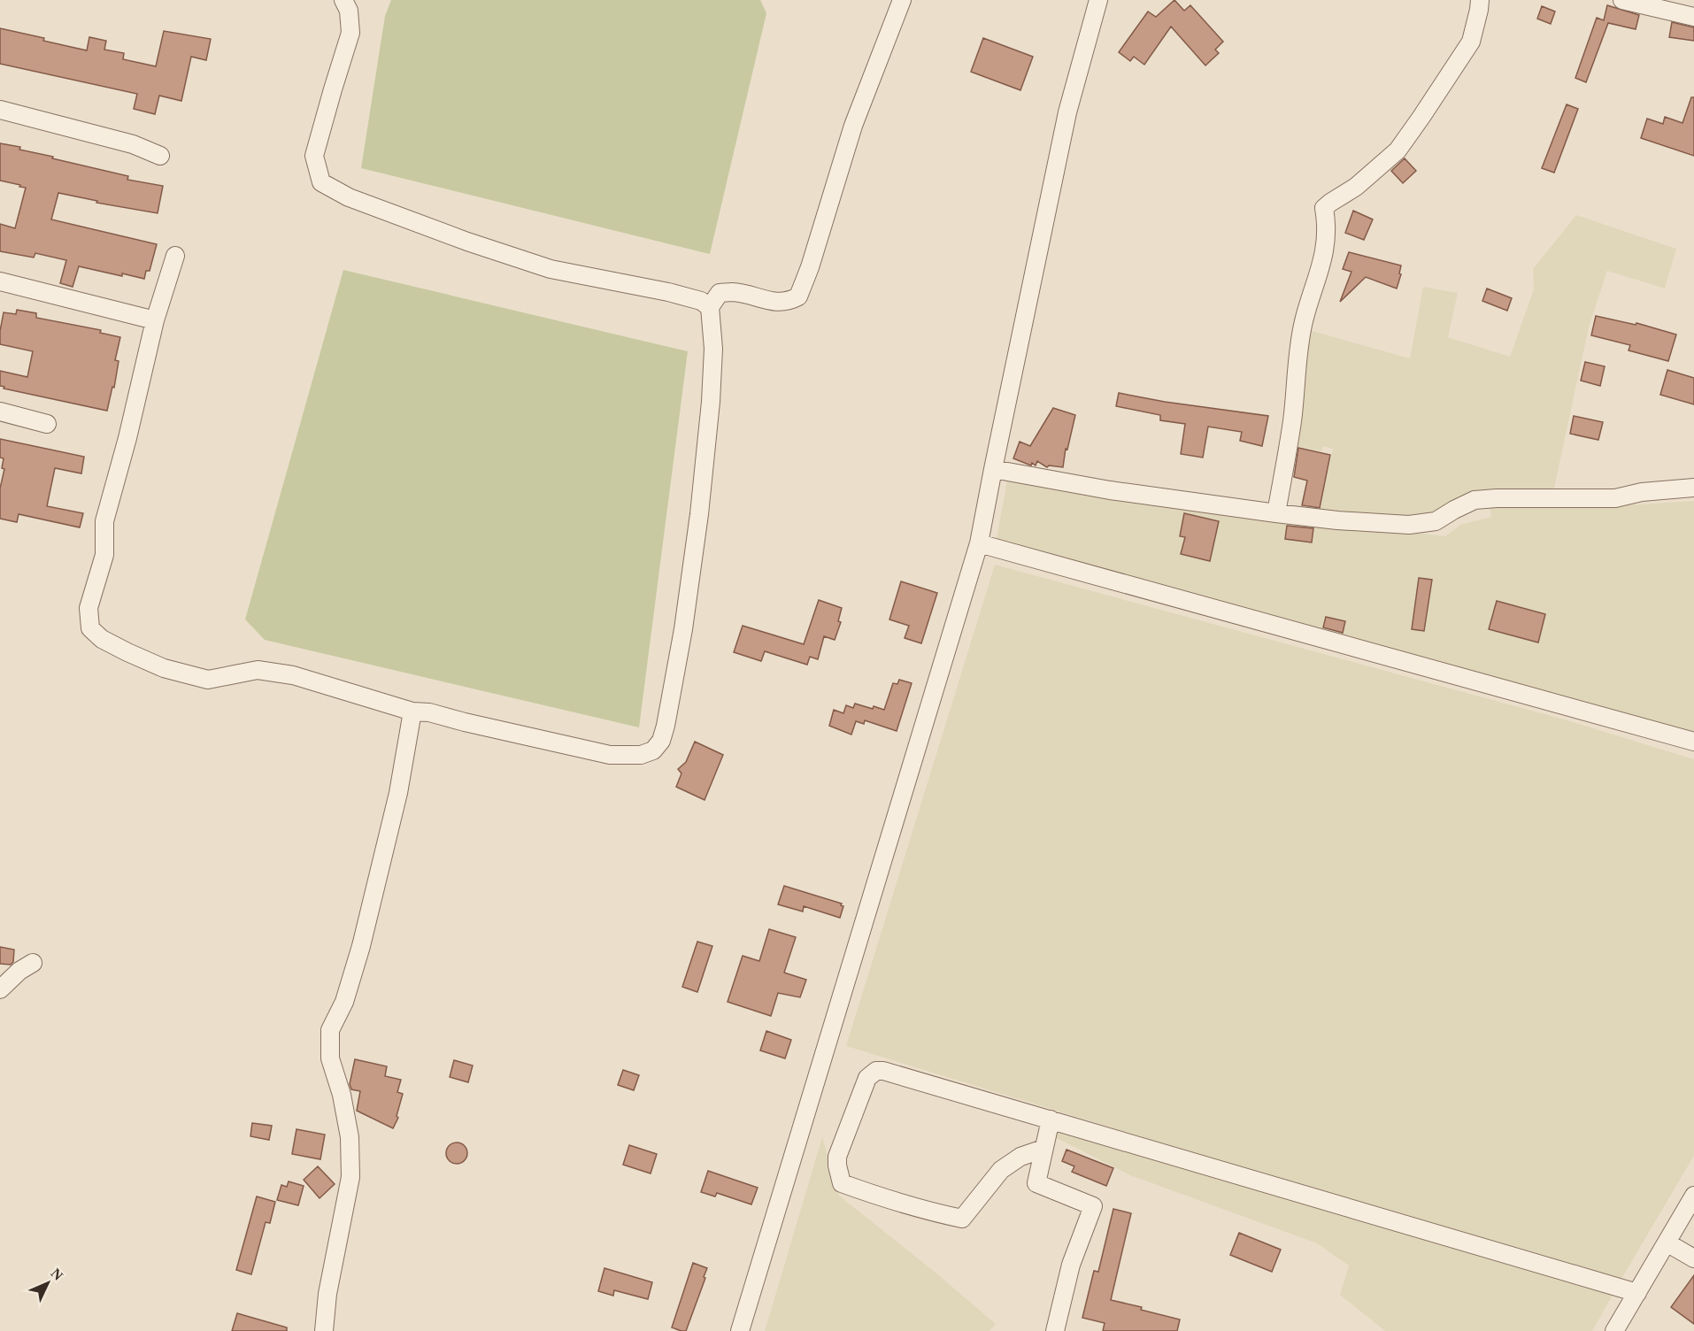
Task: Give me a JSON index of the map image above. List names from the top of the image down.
{
  "north": "top right"
}
